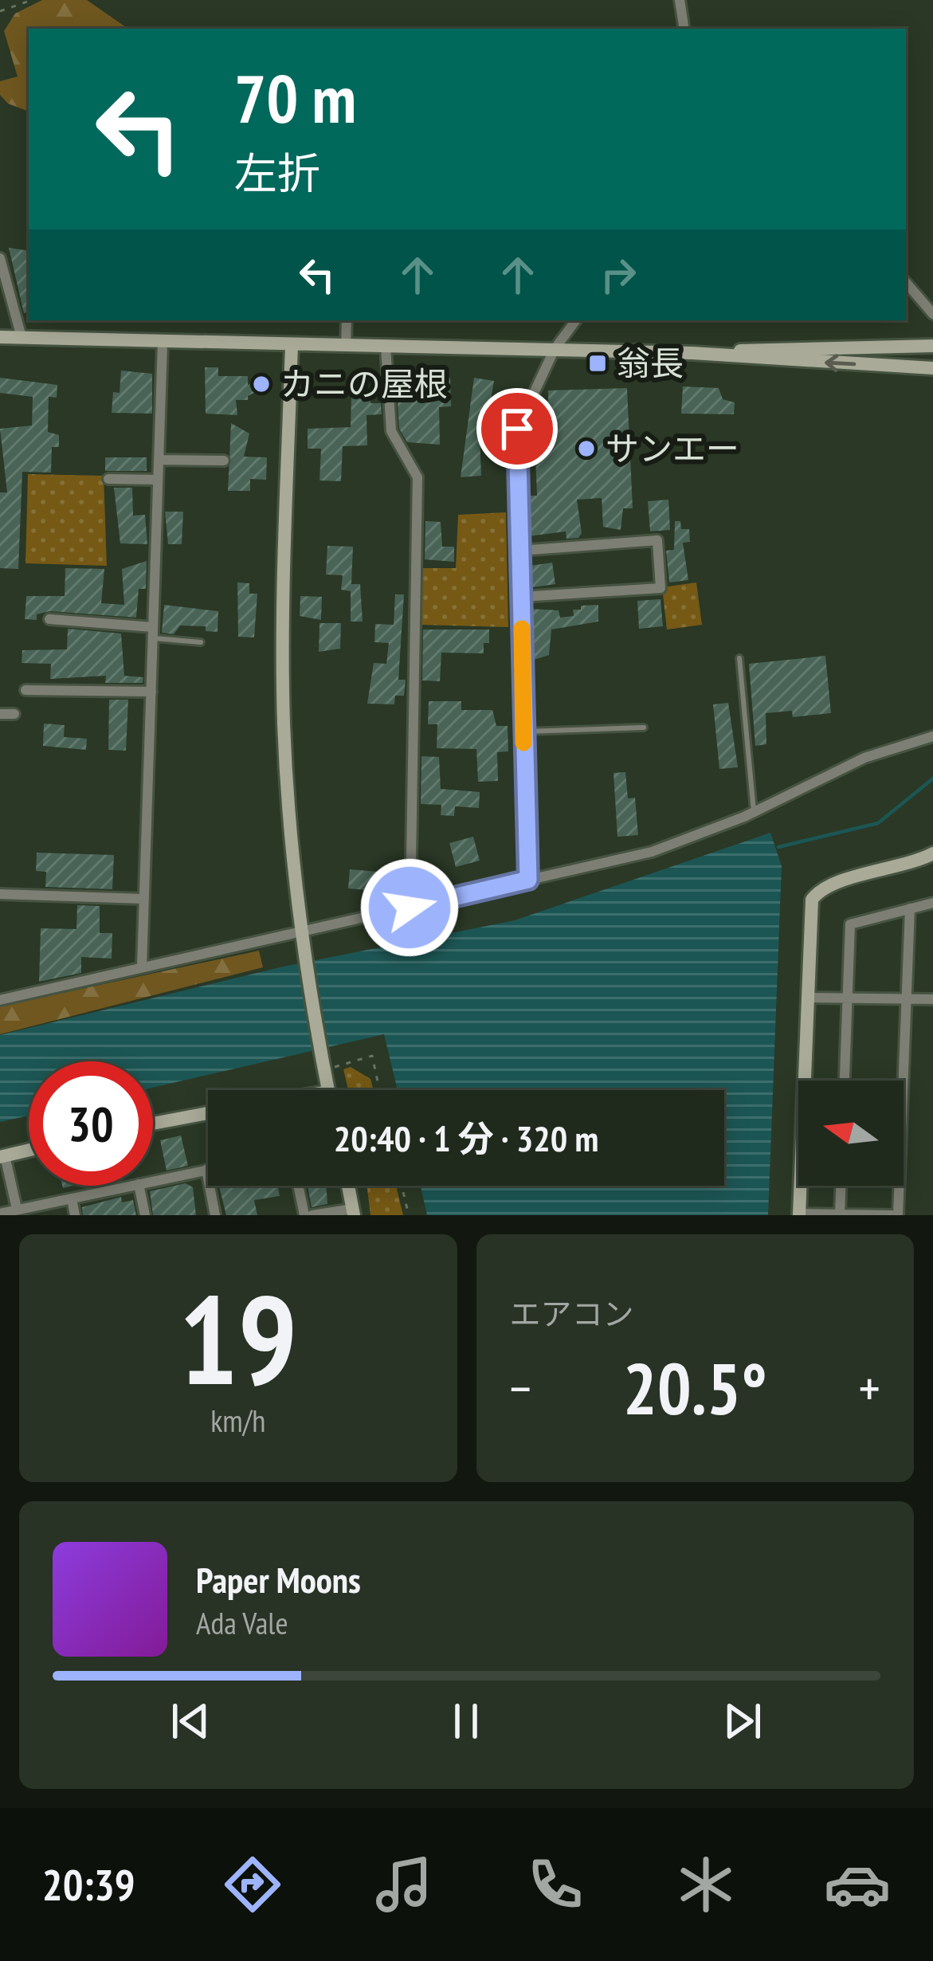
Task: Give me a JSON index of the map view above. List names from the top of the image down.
{
  "places": {
    "transit": ["翁長"],
    "other": ["カニの屋根", "サンエー"]
  },
  "north": "left",
  "page": {
    "turn": ["70 m", "左折"],
    "limit": "30",
    "trip": "20:40 · 1 分 · 320 m",
    "tile": [
      ["19", "km/h"],
      "エアコン"
    ],
    "heat": ["−", "20.5°", "+"],
    "song": ["Paper Moons", "Ada Vale"],
    "tabs": "20:39"
  }
}
